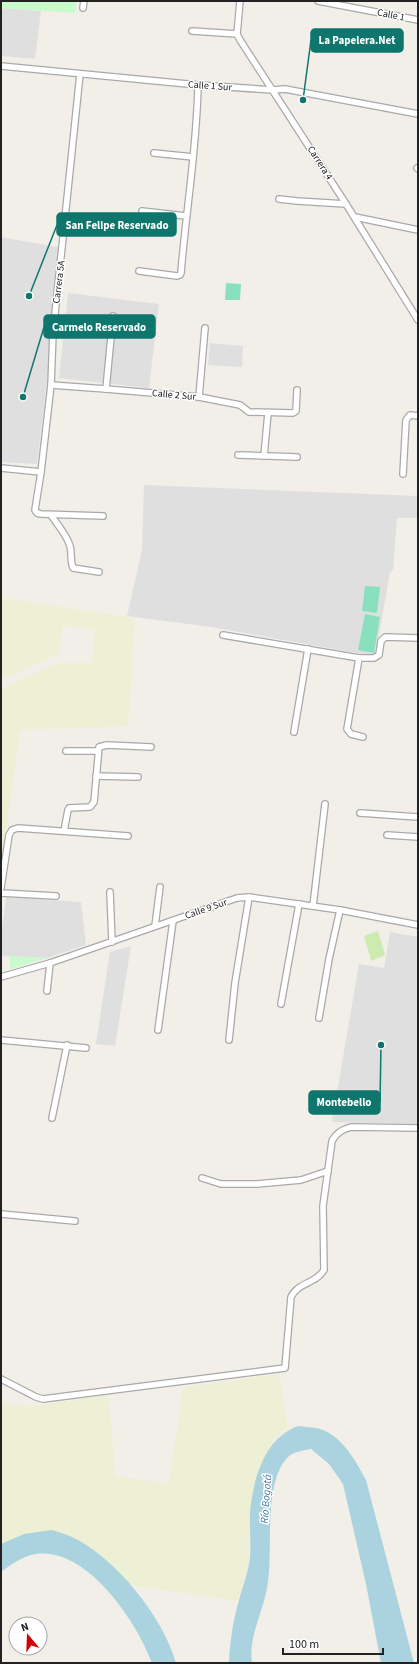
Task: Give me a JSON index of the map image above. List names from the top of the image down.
{
  "streets": {
    "street": [
      "Calle 1",
      "Calle 1 Sur",
      "Carrera 4",
      "Carrera 5A",
      "Calle 2 Sur",
      "Calle 9 Sur"
    ]
  },
  "crossings": [
    ["Calle 1 Sur", "Carrera 4"],
    ["Calle 1 Sur", "Carrera 5A"],
    ["Carrera 5A", "Calle 2 Sur"]
  ],
  "water": ["Río Bogotá"],
  "places": [
    "La Papelera.Net",
    "San Felipe Reservado",
    "Carmelo Reservado",
    "Montebello"
  ],
  "scale_bar": "100 m",
  "north": "top"
}
